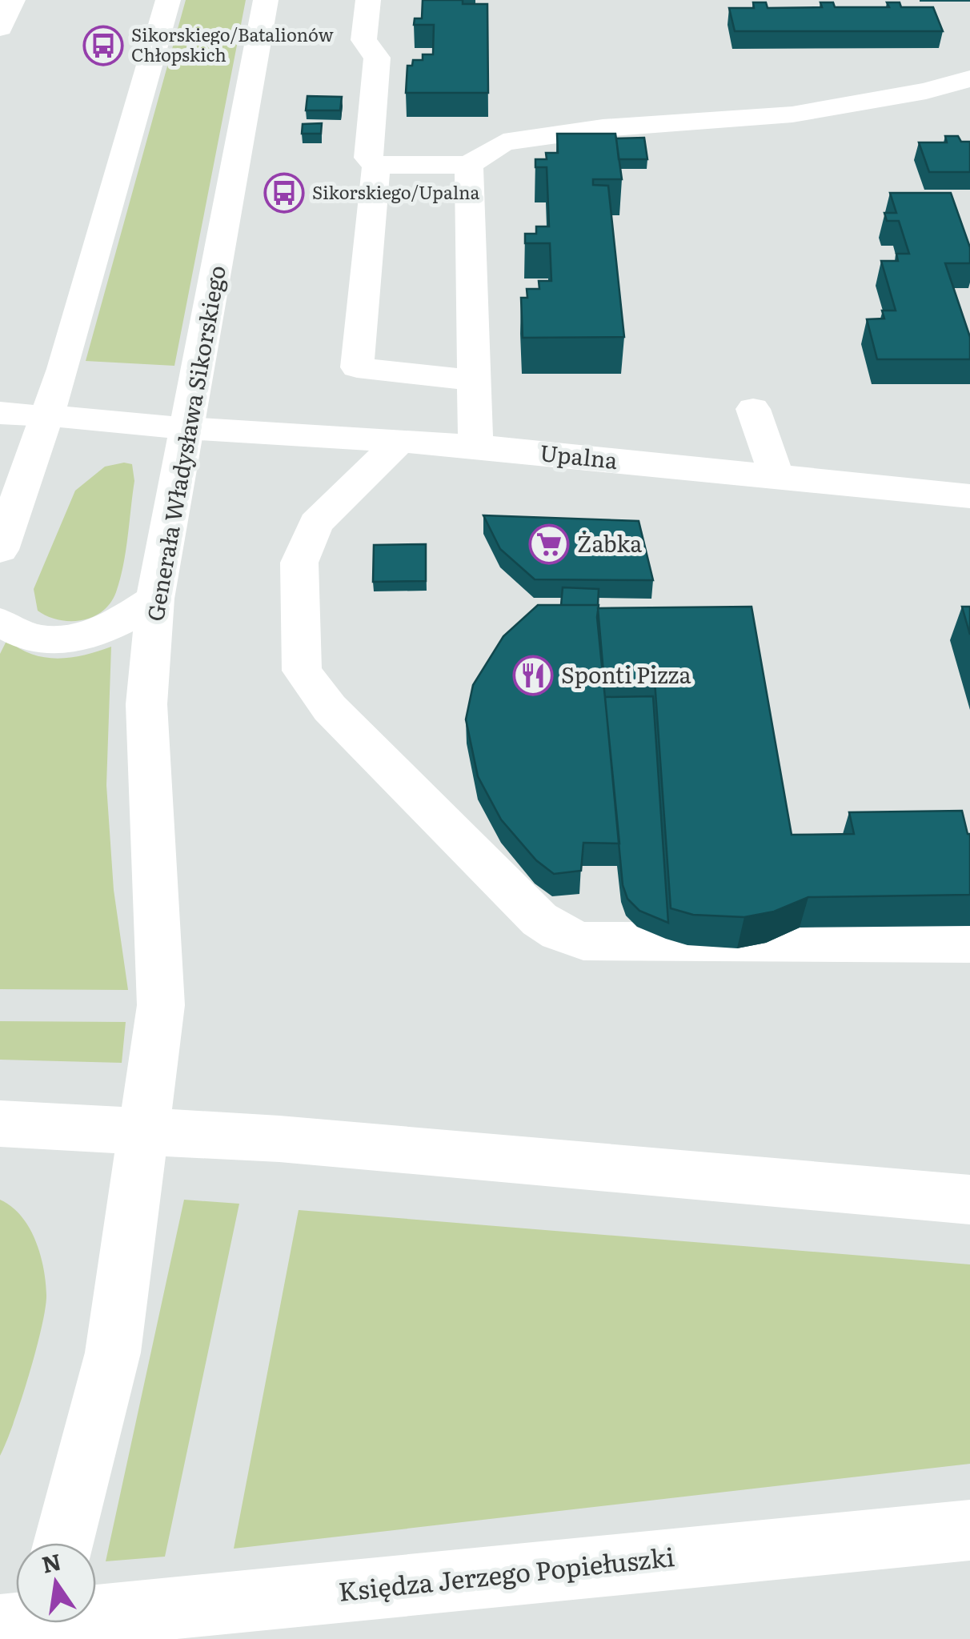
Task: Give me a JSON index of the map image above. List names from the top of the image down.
{
  "streets": {
    "main road": ["Generała Władysława Sikorskiego", "Upalna", "Księdza Jerzego Popiełuszki"]
  },
  "crossings": [
    ["Generała Władysława Sikorskiego", "Upalna"]
  ],
  "places": {
    "bus stop": ["Sikorskiego/Batalionów Chłopskich", "Sikorskiego/Upalna"],
    "supermarket": ["Żabka"],
    "restaurant": ["Sponti Pizza"]
  },
  "north": "top"
}
